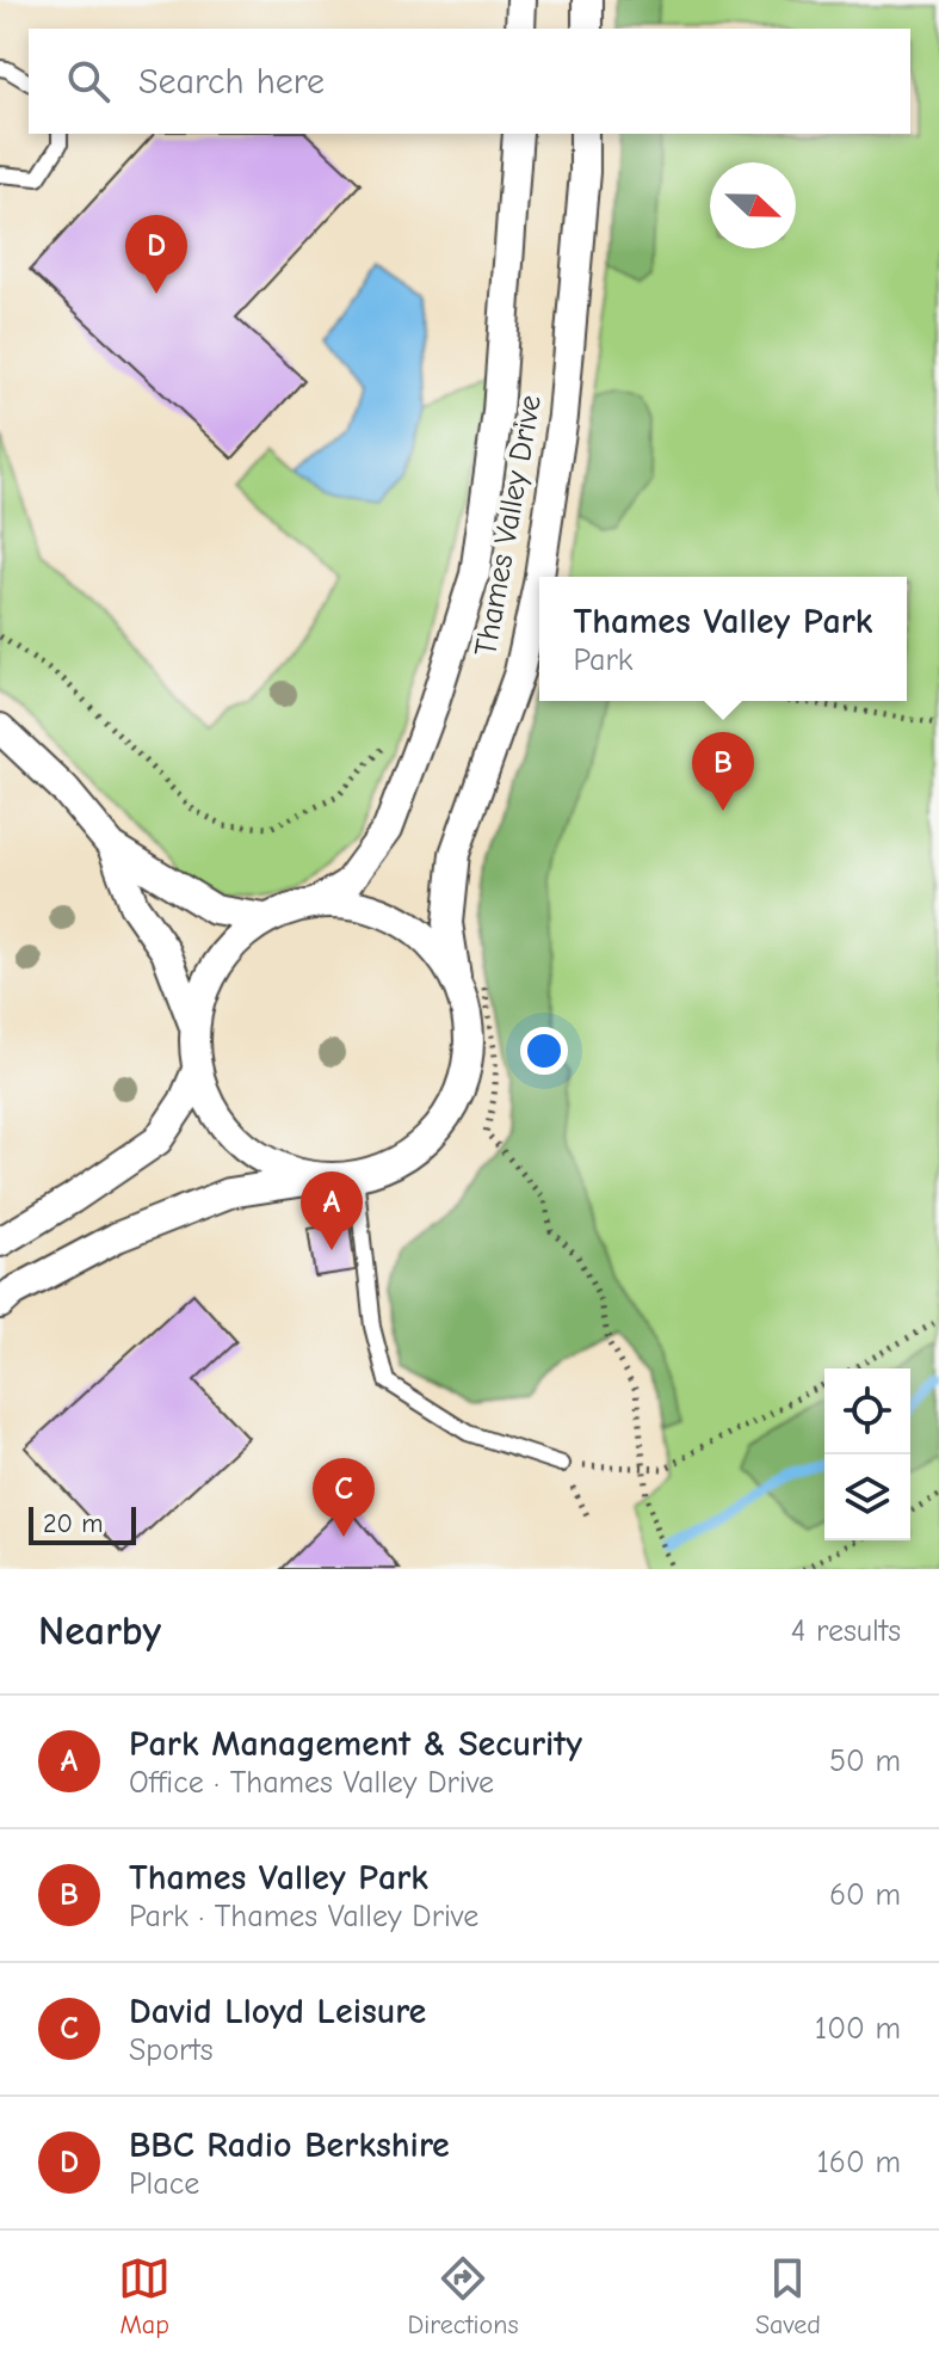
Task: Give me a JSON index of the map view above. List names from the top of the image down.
{
  "streets": {
    "street": ["Thames Valley Drive"]
  },
  "scale_bar": "20 m",
  "north": "right",
  "page": {
    "search": "Search here",
    "pins": [
      "D",
      "B",
      "A",
      "C"
    ],
    "popup": ["Thames Valley Park", "Park"],
    "scale": "20 m",
    "heading": ["Nearby", "4 results"],
    "list": [
      {
        "mark": "A",
        "name": "Park Management & Security",
        "note": "Office · Thames Valley Drive",
        "value": "50 m"
      },
      {
        "mark": "B",
        "name": "Thames Valley Park",
        "note": "Park · Thames Valley Drive",
        "value": "60 m"
      },
      {
        "mark": "C",
        "name": "David Lloyd Leisure",
        "note": "Sports",
        "value": "100 m"
      },
      {
        "mark": "D",
        "name": "BBC Radio Berkshire",
        "note": "Place",
        "value": "160 m"
      }
    ],
    "nav": ["Map", "Directions", "Saved"]
  }
}
